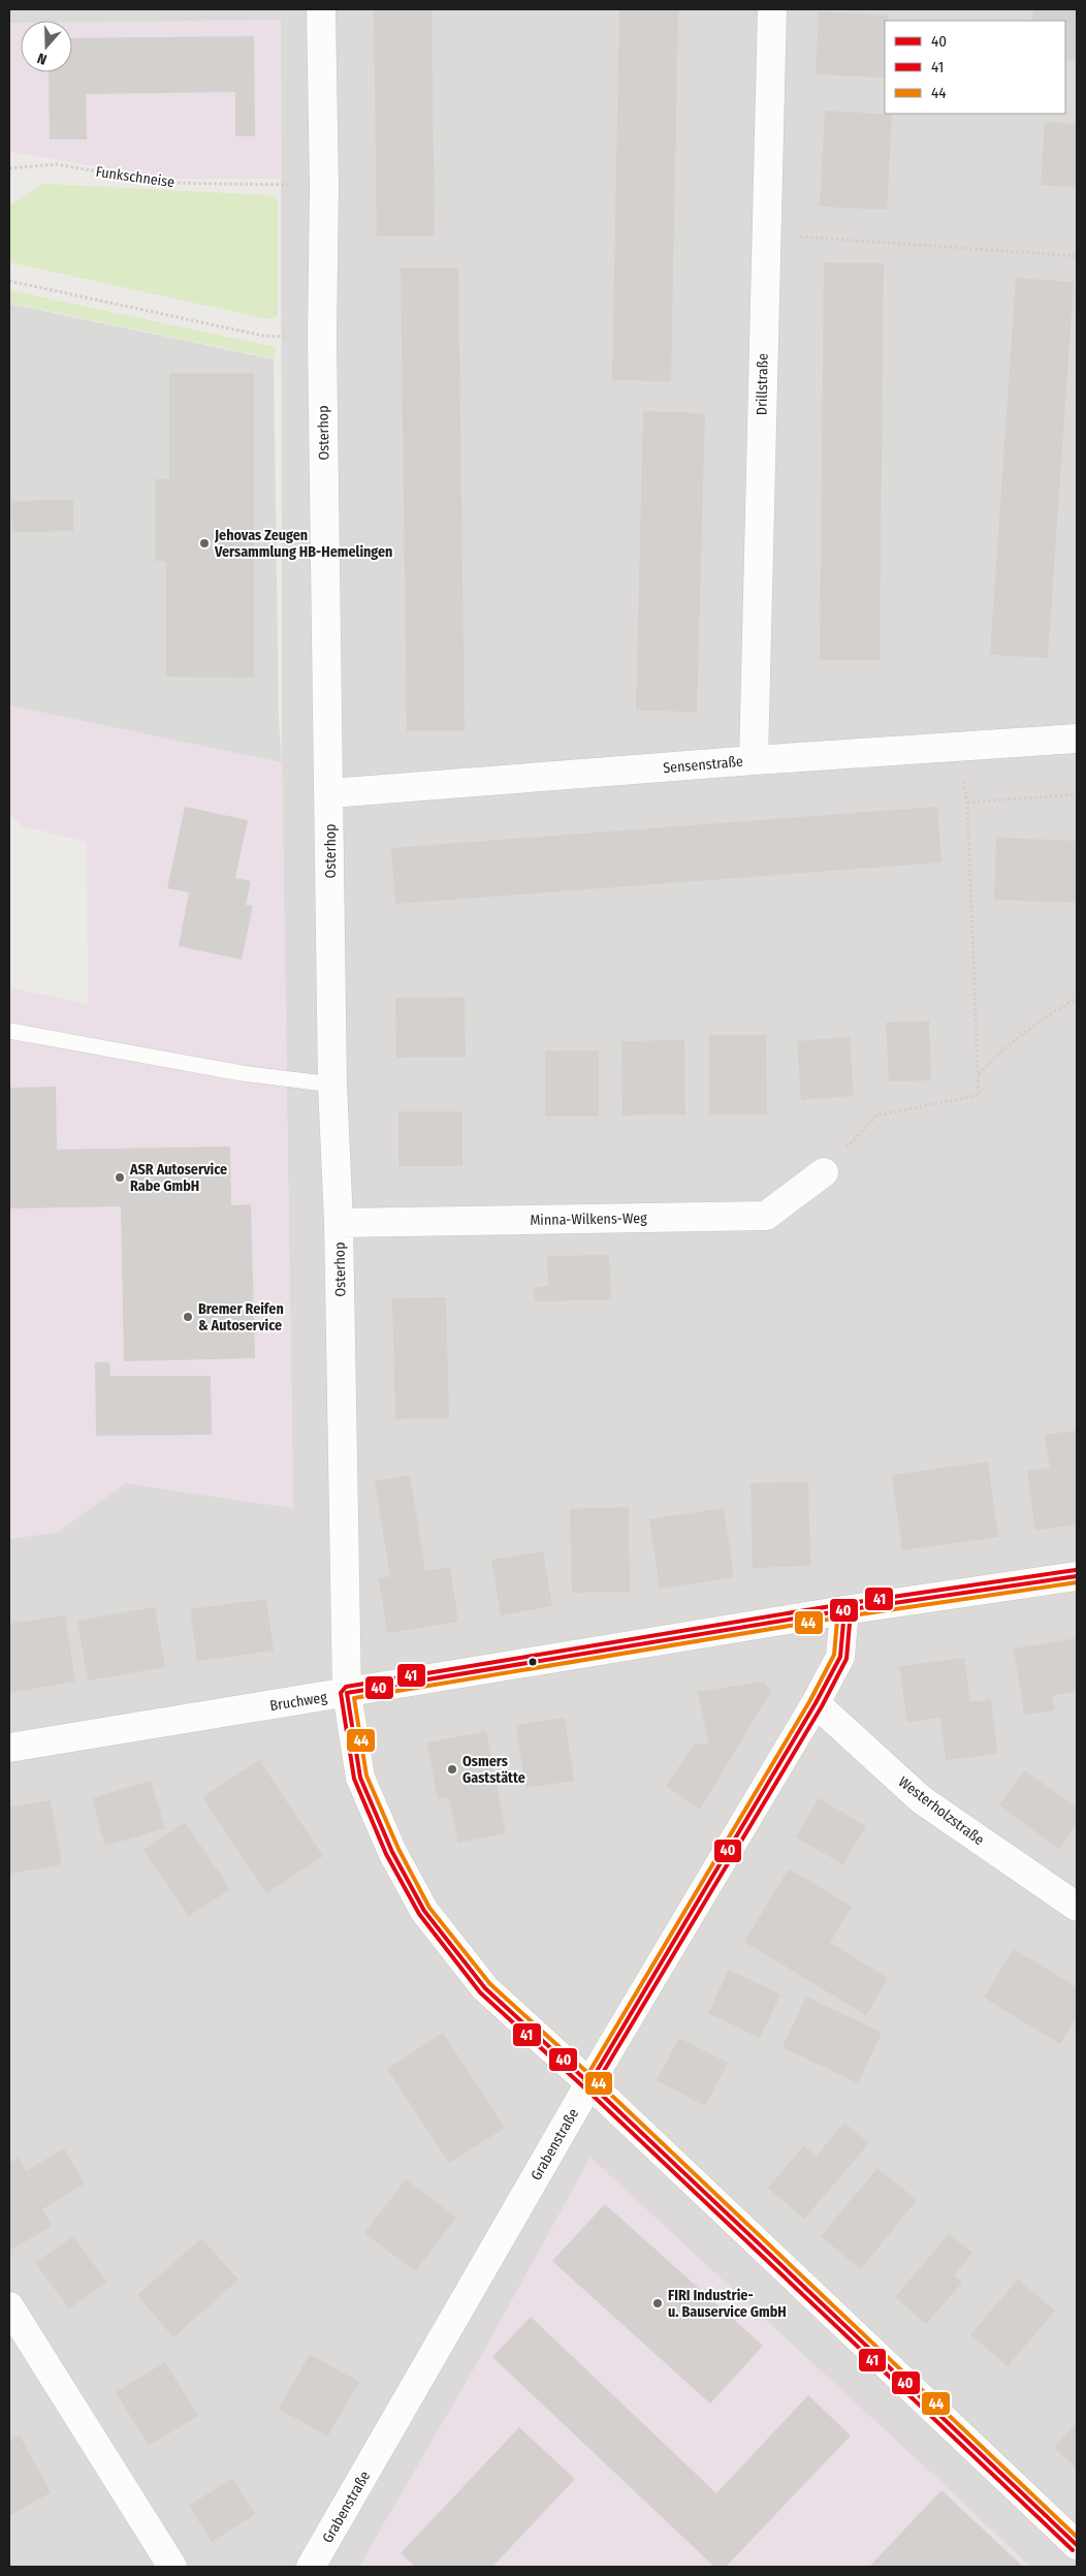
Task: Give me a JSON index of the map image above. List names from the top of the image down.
{
  "streets": {
    "street": [
      "Drillstraße",
      "Osterhop",
      "Sensenstraße",
      "Minna-Wilkens-Weg",
      "Bruchweg",
      "Westerholzstraße",
      "Grabenstraße"
    ],
    "path": ["Funkschneise"]
  },
  "crossings": [
    ["Funkschneise", "Osterhop"],
    ["Drillstraße", "Sensenstraße"],
    ["Osterhop", "Sensenstraße"],
    ["Osterhop", "Minna-Wilkens-Weg"],
    ["Osterhop", "Bruchweg"],
    ["Osterhop", "Grabenstraße"],
    ["Bruchweg", "Grabenstraße"],
    ["Westerholzstraße", "Grabenstraße"]
  ],
  "places": [
    "Jehovas Zeugen Versammlung HB-Hemelingen",
    "ASR Autoservice Rabe GmbH",
    "Bremer Reifen & Autoservice",
    "Osmers Gaststätte",
    "FIRI Industrie- u. Bauservice GmbH"
  ],
  "lines": ["transit line 41", "transit line 40", "transit line 44"],
  "legend": ["40", "41", "44"],
  "north": "bottom"
}
